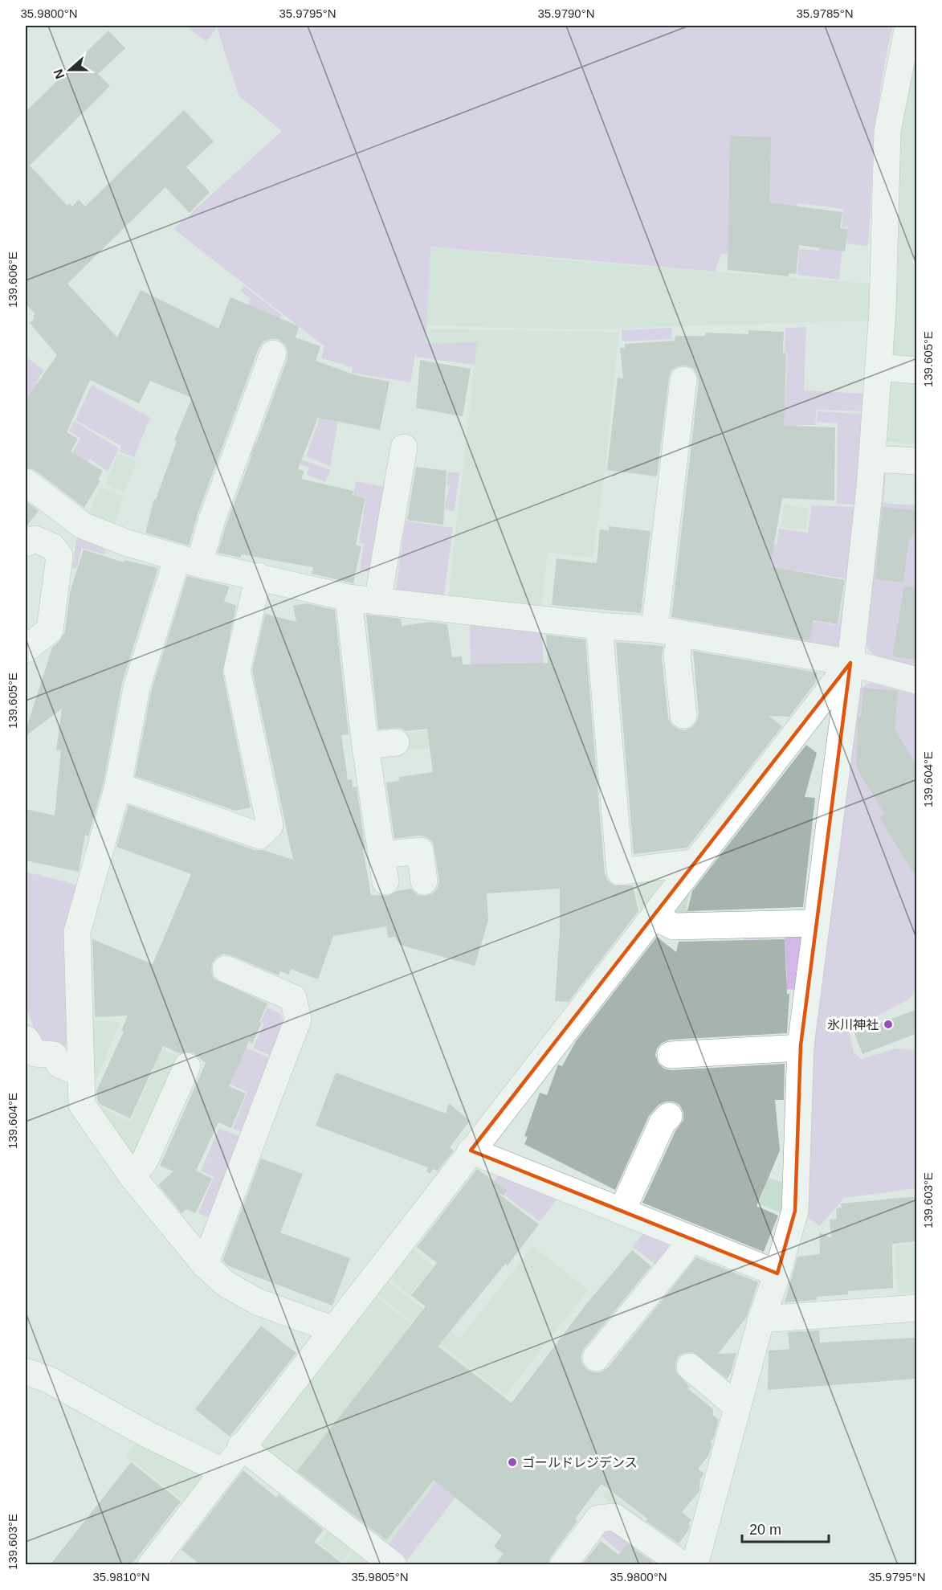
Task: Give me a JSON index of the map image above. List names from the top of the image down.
{
  "places": ["氷川神社", "ゴールドレジデンス"],
  "scale_bar": "20 m",
  "north": "left",
  "coordinates": [
    "35.9800°N",
    "35.9795°N",
    "35.9790°N",
    "35.9785°N",
    "139.606°E",
    "139.605°E",
    "139.604°E",
    "139.603°E",
    "35.9810°N",
    "35.9805°N"
  ]
}
